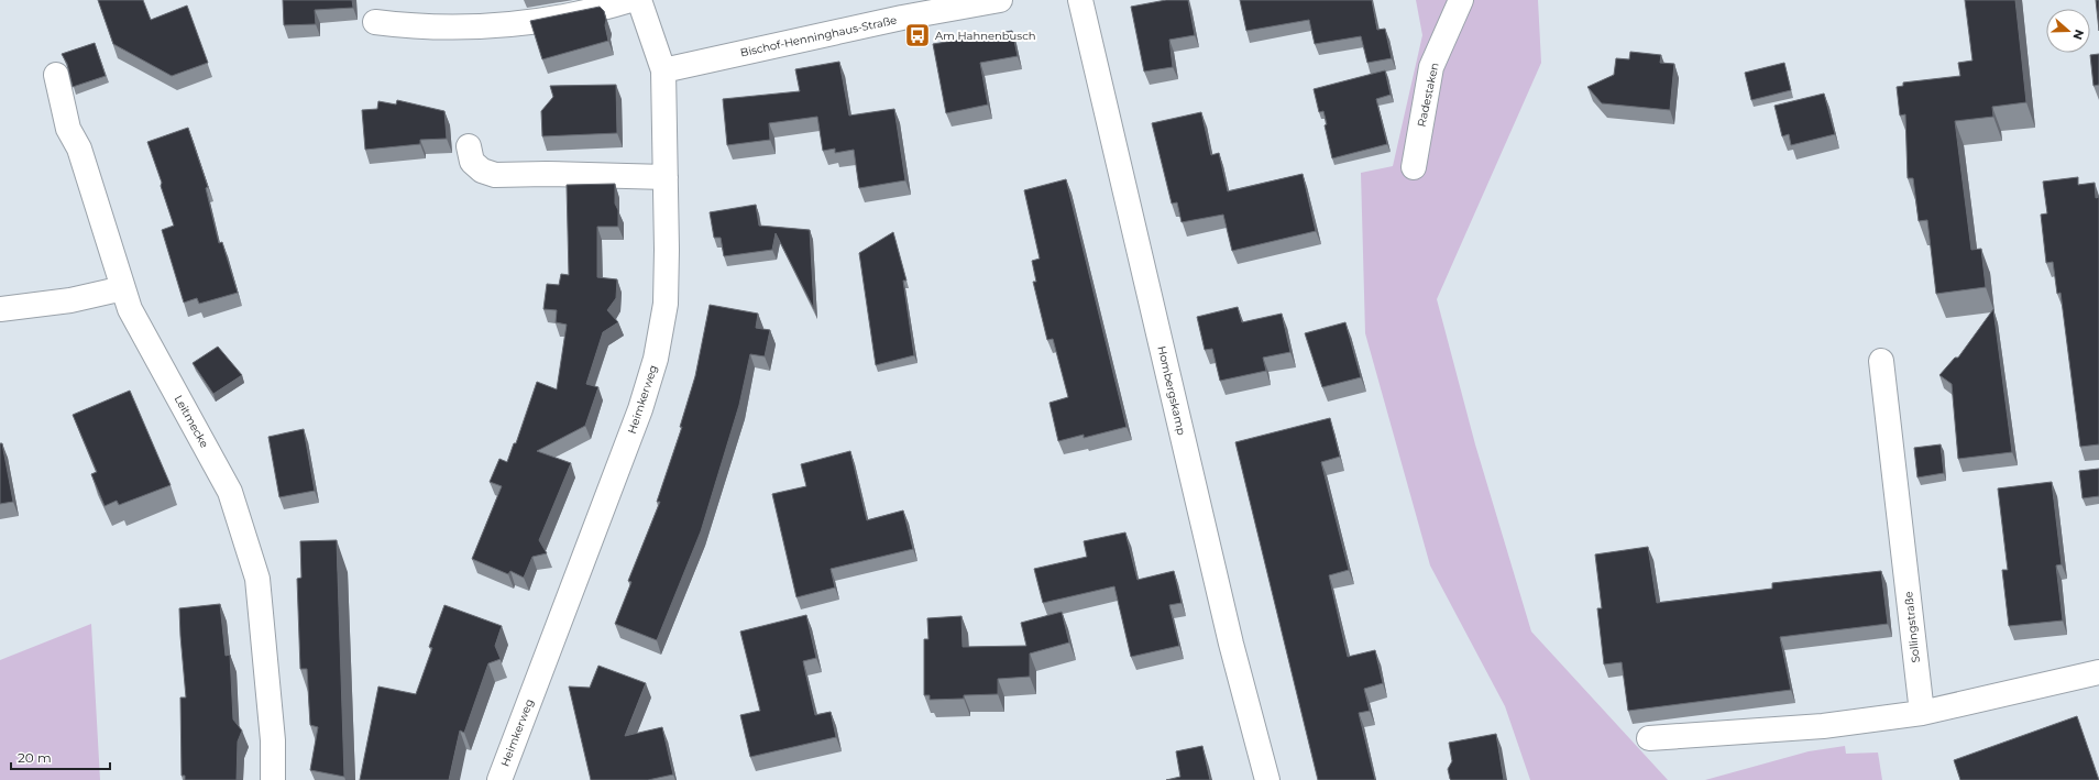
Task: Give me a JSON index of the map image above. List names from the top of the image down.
{
  "streets": {
    "street": [
      "Bischof-Henninghaus-Straße",
      "Radestaken",
      "Hombergskamp",
      "Heimkerweg",
      "Leitmecke",
      "Sollingstraße"
    ]
  },
  "crossings": [
    ["Bischof-Henninghaus-Straße", "Heimkerweg"]
  ],
  "places": {
    "bus stop": ["Am Hahnenbusch"]
  },
  "scale_bar": "20 m",
  "north": "right"
}
